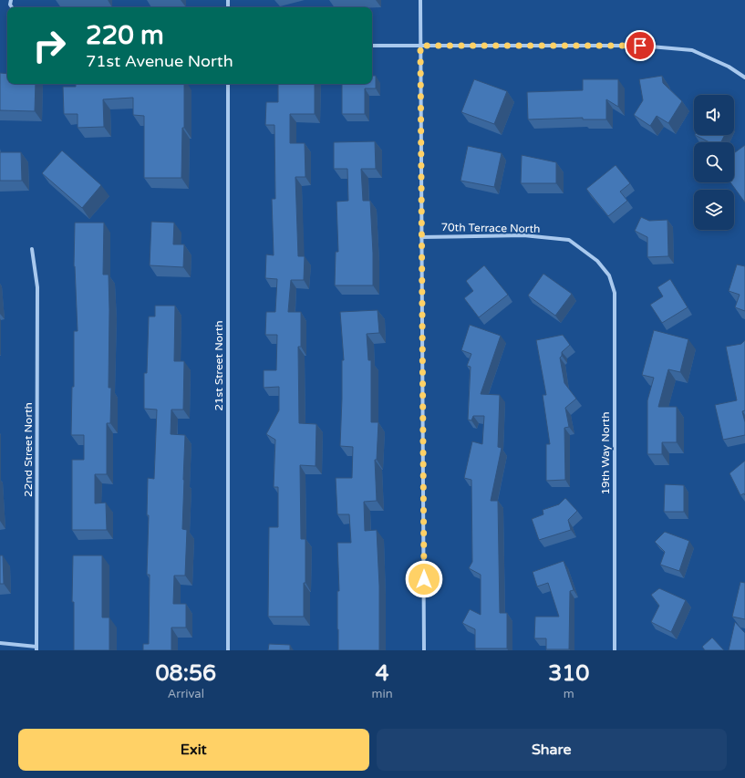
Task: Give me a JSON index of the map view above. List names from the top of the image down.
{
  "streets": {
    "street": [
      "70th Terrace North",
      "21st Street North",
      "22nd Street North",
      "19th Way North"
    ]
  },
  "crossings": [
    ["70th Terrace North", "19th Way North"]
  ],
  "page": {
    "turn": ["220 m", "71st Avenue North"],
    "eta": [
      "08:56",
      "Arrival",
      "4",
      "min",
      "310",
      "m"
    ],
    "buttons": ["Exit", "Share"]
  }
}
